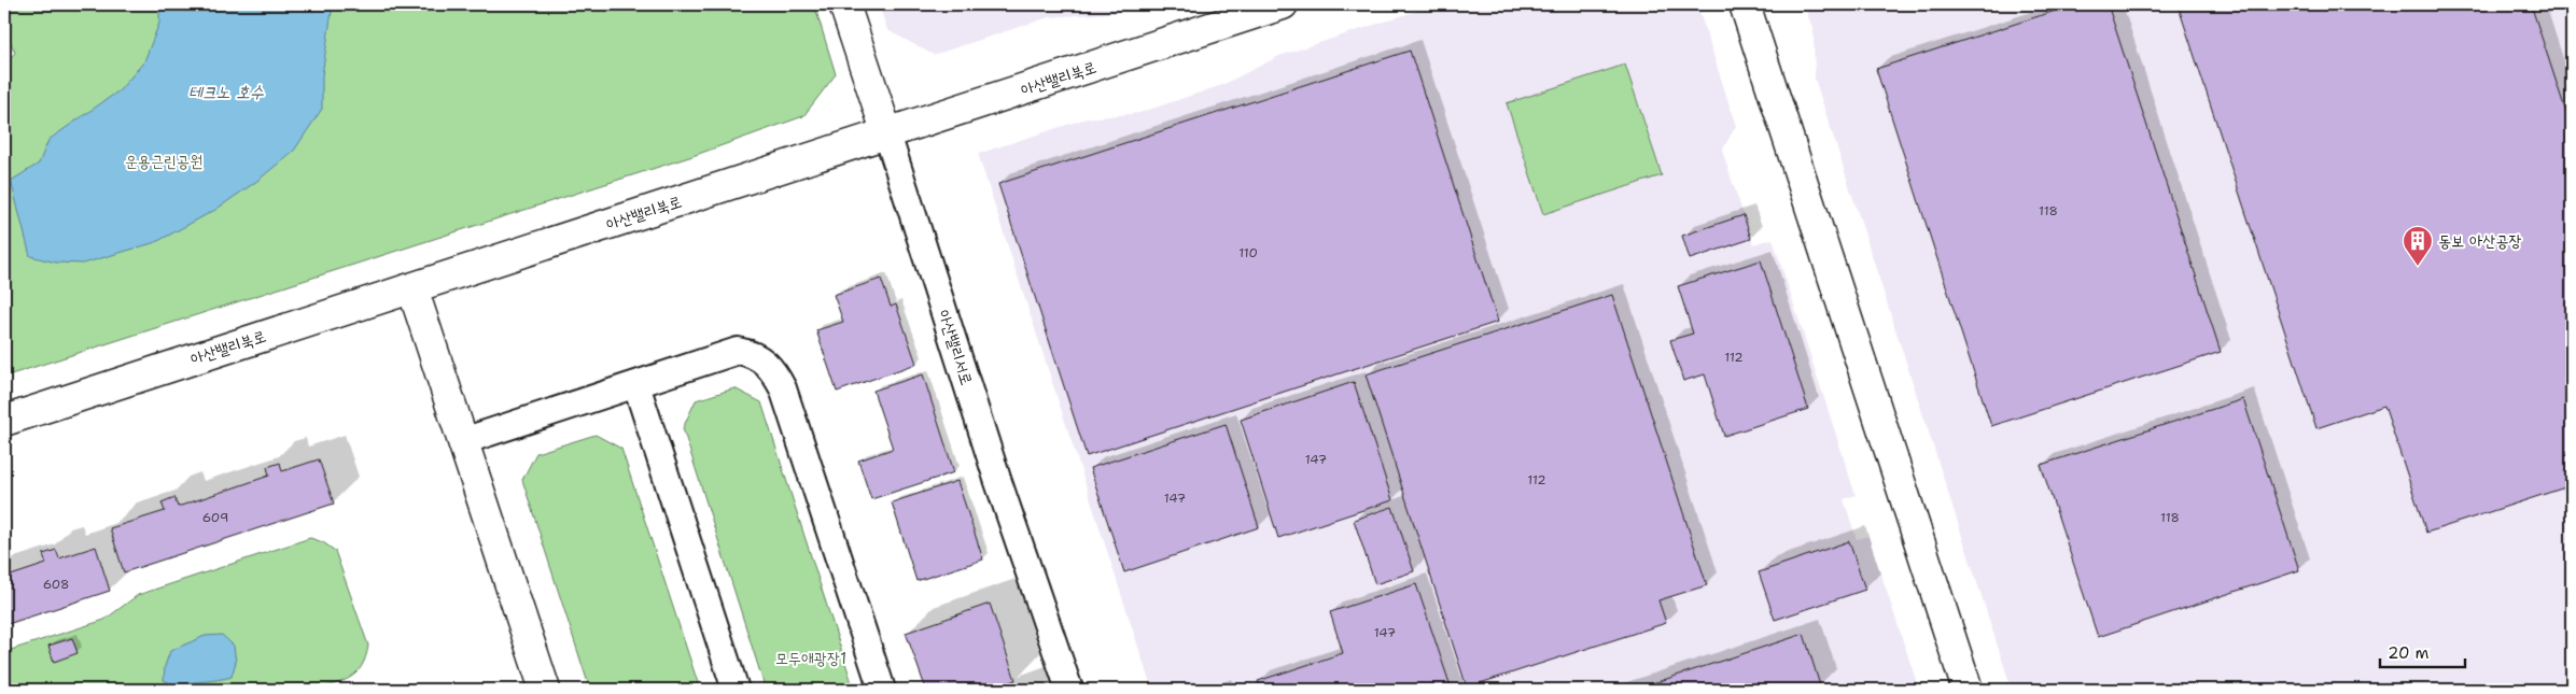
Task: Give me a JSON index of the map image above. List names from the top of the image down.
{
  "streets": {
    "street": ["아산밸리북로", "아산밸리서로"]
  },
  "crossings": [
    ["아산밸리북로", "아산밸리서로"]
  ],
  "water": ["테크노 호수"],
  "parks": ["운용근린공원", "모두애광장1"],
  "places": {
    "building": ["동보 아산공장"]
  },
  "house_numbers": [
    "118",
    "110",
    "112",
    "147",
    "112",
    "147",
    "609",
    "118",
    "608",
    "147"
  ],
  "scale_bar": "20 m"
}
